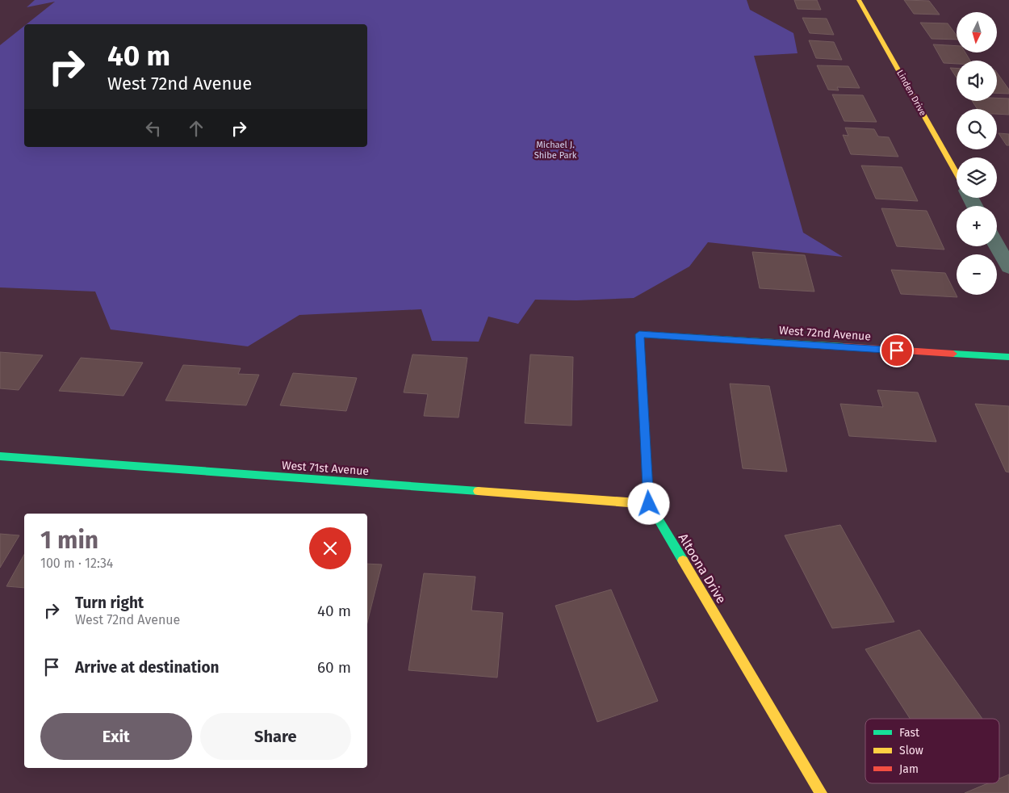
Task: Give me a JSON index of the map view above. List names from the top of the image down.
{
  "streets": {
    "street": [
      "Linden Drive",
      "West 72nd Avenue",
      "West 71st Avenue",
      "Altoona Drive"
    ]
  },
  "crossings": [
    ["West 72nd Avenue", "Altoona Drive"],
    ["West 71st Avenue", "Altoona Drive"]
  ],
  "parks": ["Michael J. Shibe Park"],
  "legend": ["Fast", "Slow", "Jam"],
  "north": "bottom",
  "page": {
    "map_buttons": ["+", "−"],
    "turn": ["40 m", "West 72nd Avenue"],
    "heading": ["1 min", "100 m · 12:34"],
    "list": [
      {
        "name": "Turn right",
        "note": "West 72nd Avenue",
        "value": "40 m"
      },
      {
        "name": "Arrive at destination",
        "value": "60 m"
      }
    ],
    "buttons": ["Exit", "Share"]
  }
}
